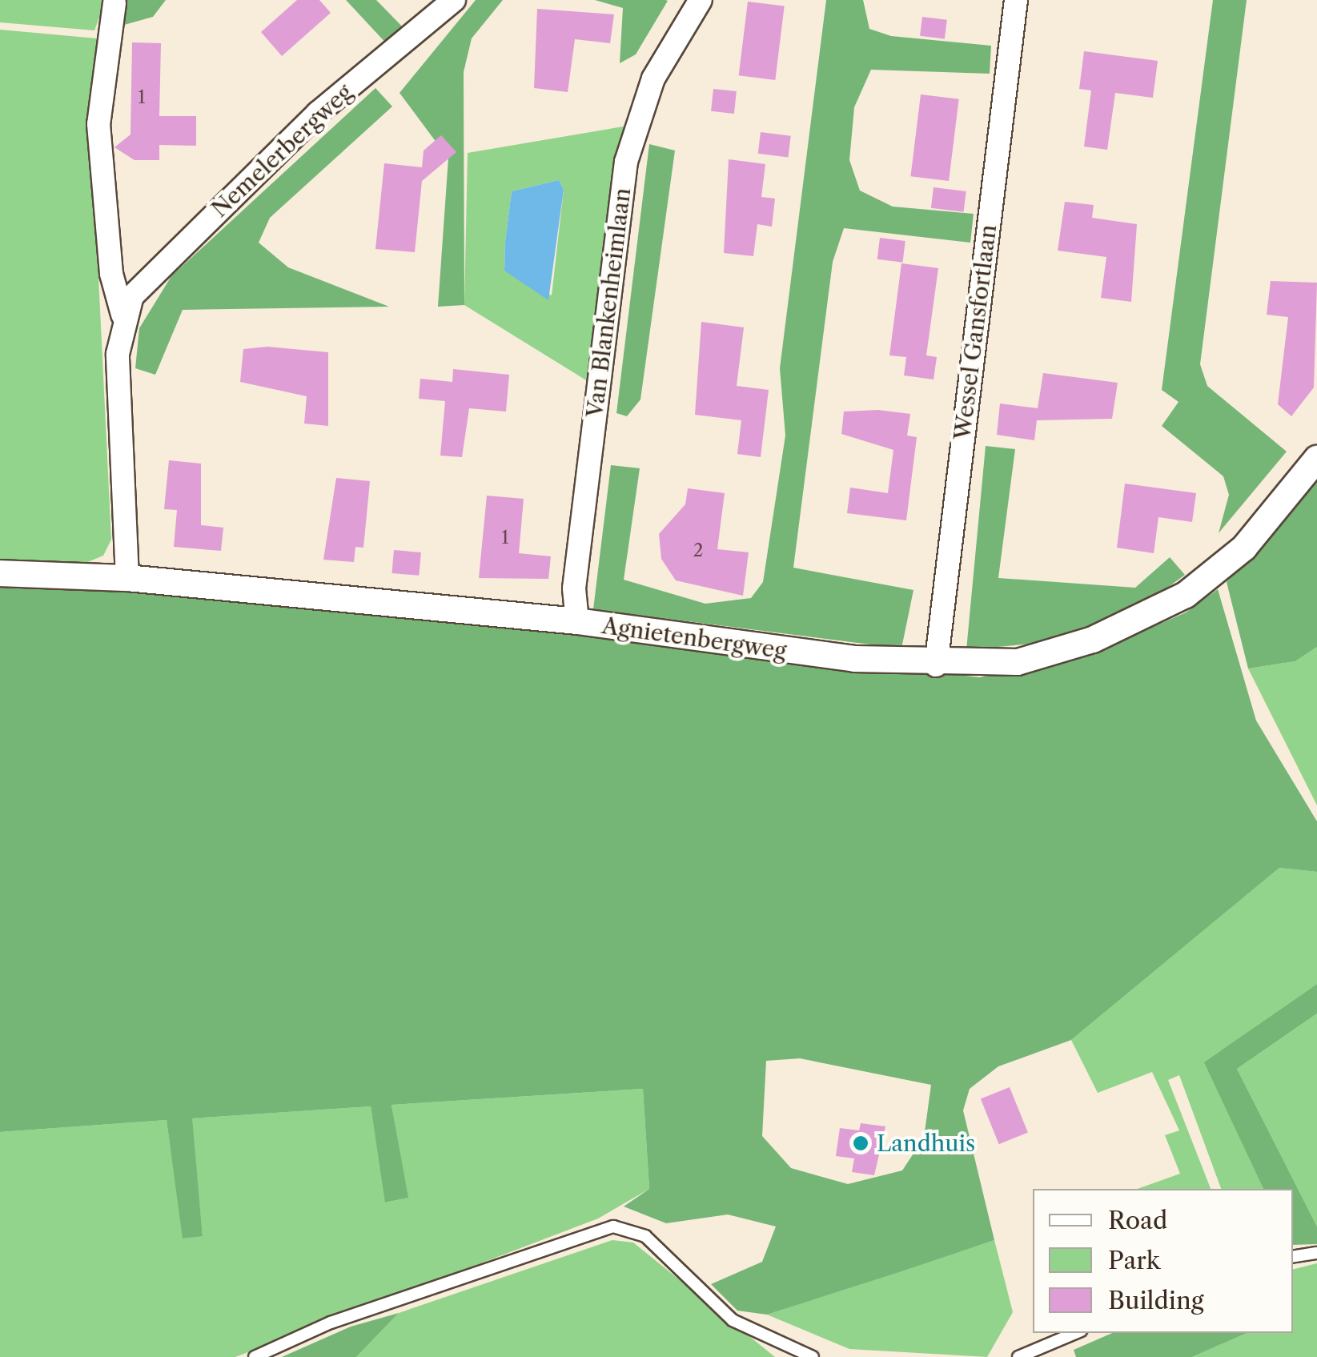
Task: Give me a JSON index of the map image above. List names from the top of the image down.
{
  "streets": {
    "street": [
      "Nemelerbergweg",
      "Van Blankenheimlaan",
      "Wessel Gansfortlaan",
      "Agnietenbergweg"
    ]
  },
  "crossings": [
    ["Nemelerbergweg", "Agnietenbergweg"],
    ["Van Blankenheimlaan", "Agnietenbergweg"],
    ["Wessel Gansfortlaan", "Agnietenbergweg"]
  ],
  "places": ["Landhuis"],
  "house_numbers": ["1", "1", "2"],
  "legend": ["Road", "Park", "Building"]
}
